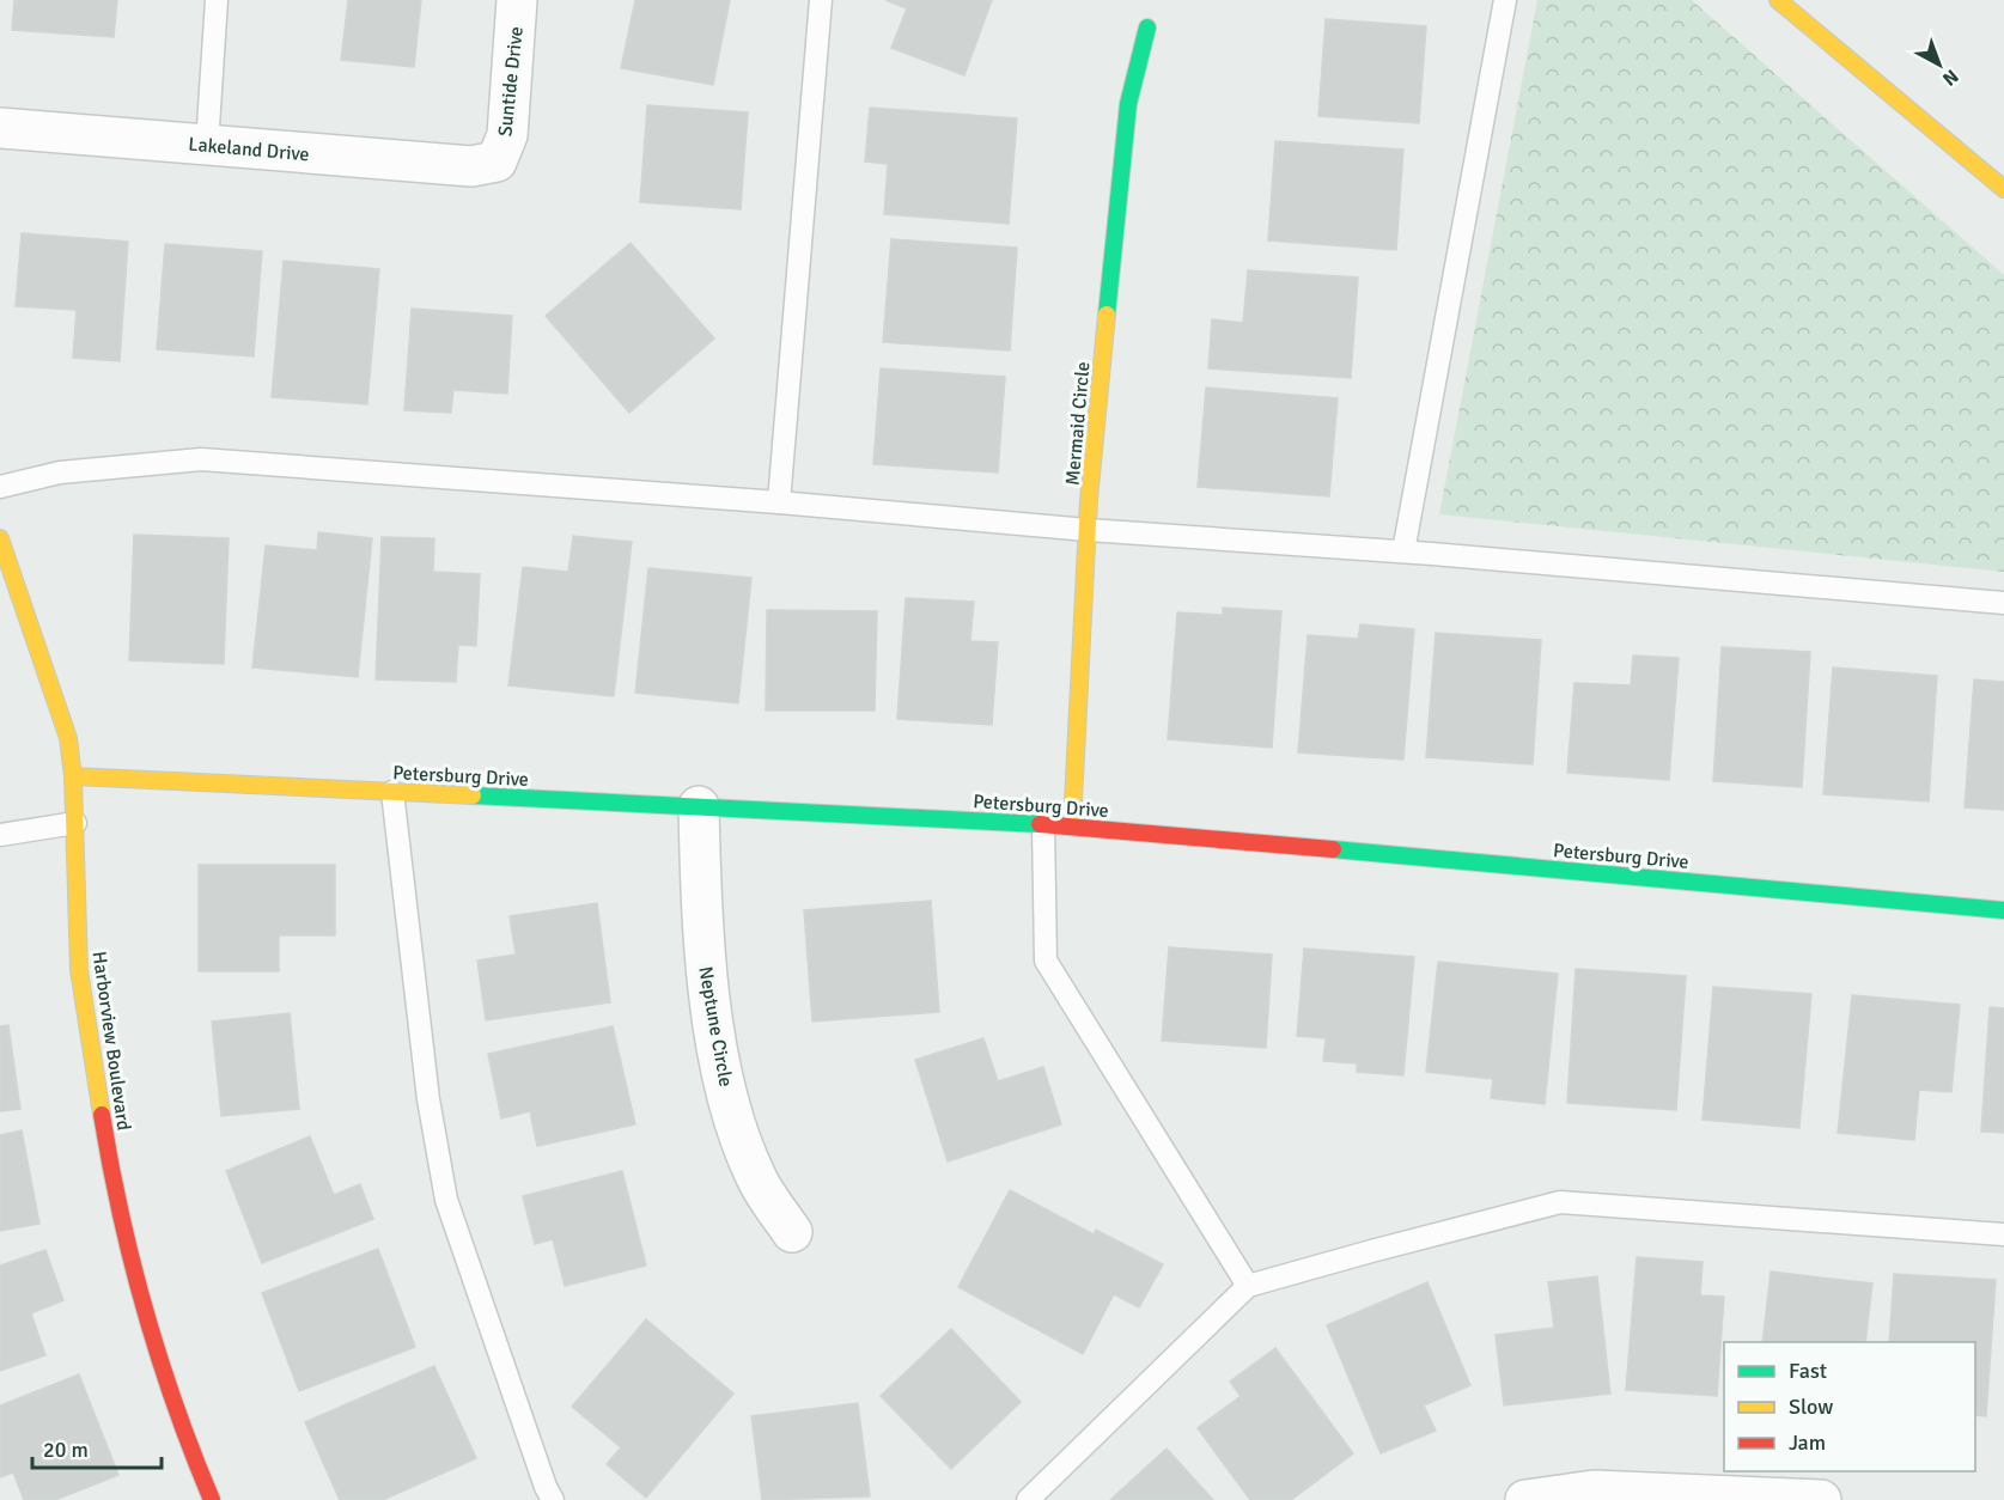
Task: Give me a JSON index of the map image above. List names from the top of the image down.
{
  "streets": {
    "street": [
      "Suntide Drive",
      "Lakeland Drive",
      "Mermaid Circle",
      "Petersburg Drive",
      "Neptune Circle",
      "Harborview Boulevard"
    ]
  },
  "crossings": [
    ["Suntide Drive", "Lakeland Drive"],
    ["Mermaid Circle", "Petersburg Drive"],
    ["Petersburg Drive", "Neptune Circle"],
    ["Petersburg Drive", "Harborview Boulevard"]
  ],
  "legend": ["Fast", "Slow", "Jam"],
  "scale_bar": "20 m",
  "north": "bottom right"
}
